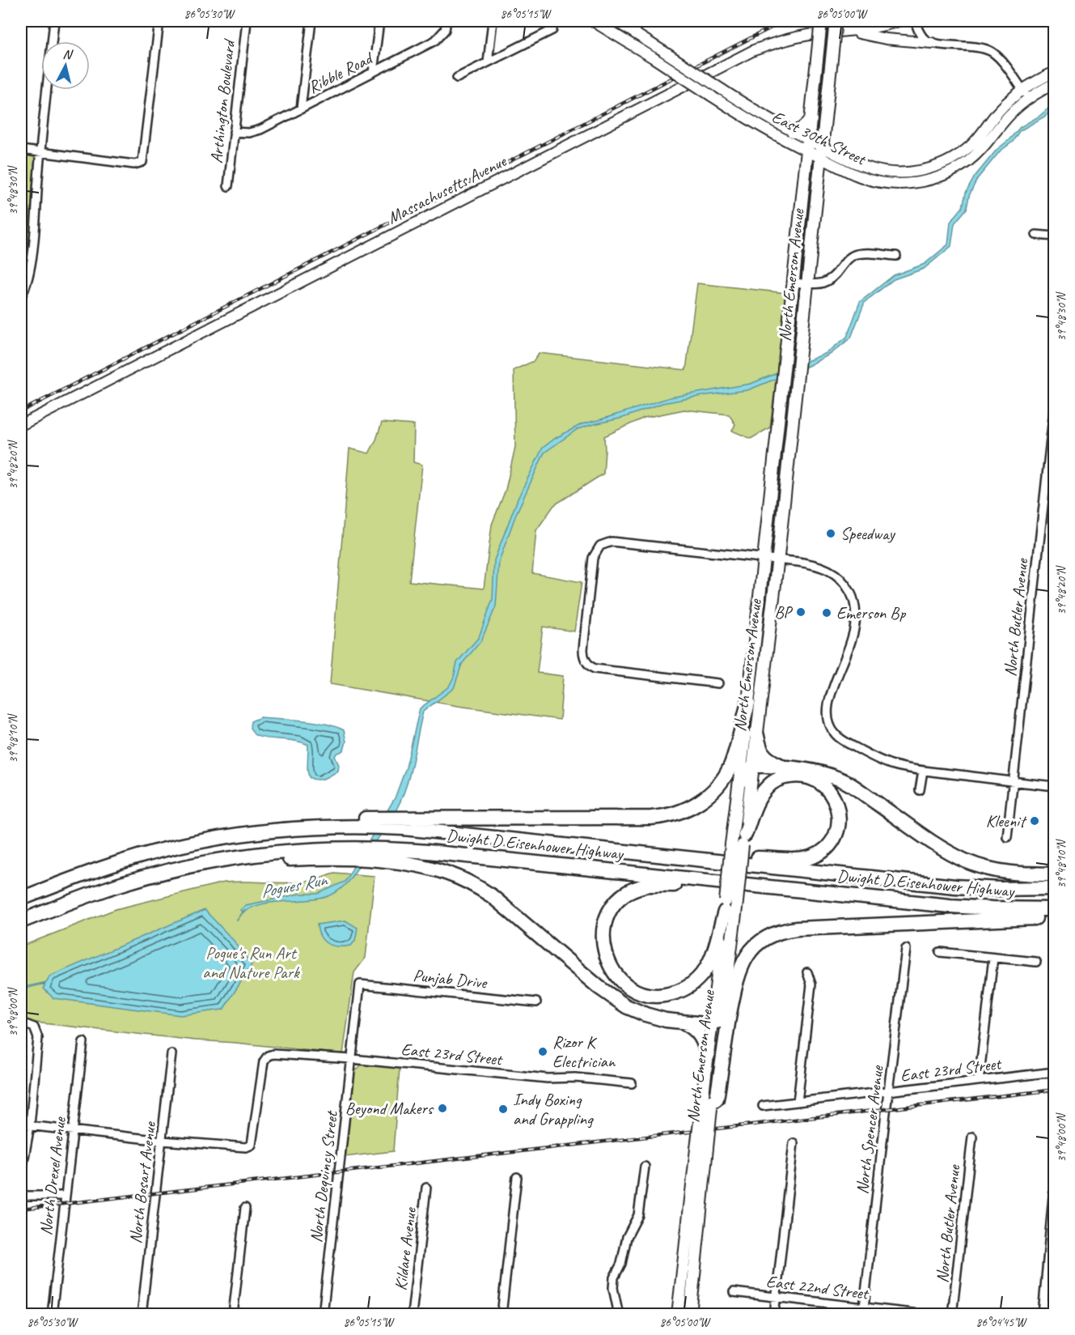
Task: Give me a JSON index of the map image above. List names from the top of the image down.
{
  "streets": {
    "highway": ["Dwight D Eisenhower Highway"],
    "main road": ["East 30th Street", "Massachusetts Avenue", "North Emerson Avenue"],
    "street": [
      "Ribble Road",
      "Arthington Boulevard",
      "North Butler Avenue",
      "Punjab Drive",
      "East 23rd Street",
      "North Spencer Avenue",
      "North Drexel Avenue",
      "North Dequincy Street",
      "North Bosart Avenue",
      "Kildare Avenue",
      "East 22nd Street"
    ]
  },
  "crossings": [
    ["Ribble Road", "Arthington Boulevard"],
    ["East 30th Street", "North Emerson Avenue"],
    ["Punjab Drive", "North Dequincy Street"],
    ["East 23rd Street", "North Spencer Avenue"],
    ["East 23rd Street", "North Dequincy Street"],
    ["East 23rd Street", "North Bosart Avenue"],
    ["North Spencer Avenue", "East 22nd Street"]
  ],
  "water": ["Pogues Run"],
  "parks": ["Pogue's Run Art and Nature Park"],
  "places": [
    "Speedway",
    "BP",
    "Emerson Bp",
    "Kleenit",
    "Rizor K Electrician",
    "Beyond Makers",
    "Indy Boxing and Grappling"
  ],
  "north": "top",
  "coordinates": [
    "86°05'30\"W",
    "86°05'15\"W",
    "86°05'00\"W",
    "39°48'30\"N",
    "39°48'20\"N",
    "39°48'10\"N",
    "39°48'00\"N",
    "86°04'45\"W"
  ]
}
